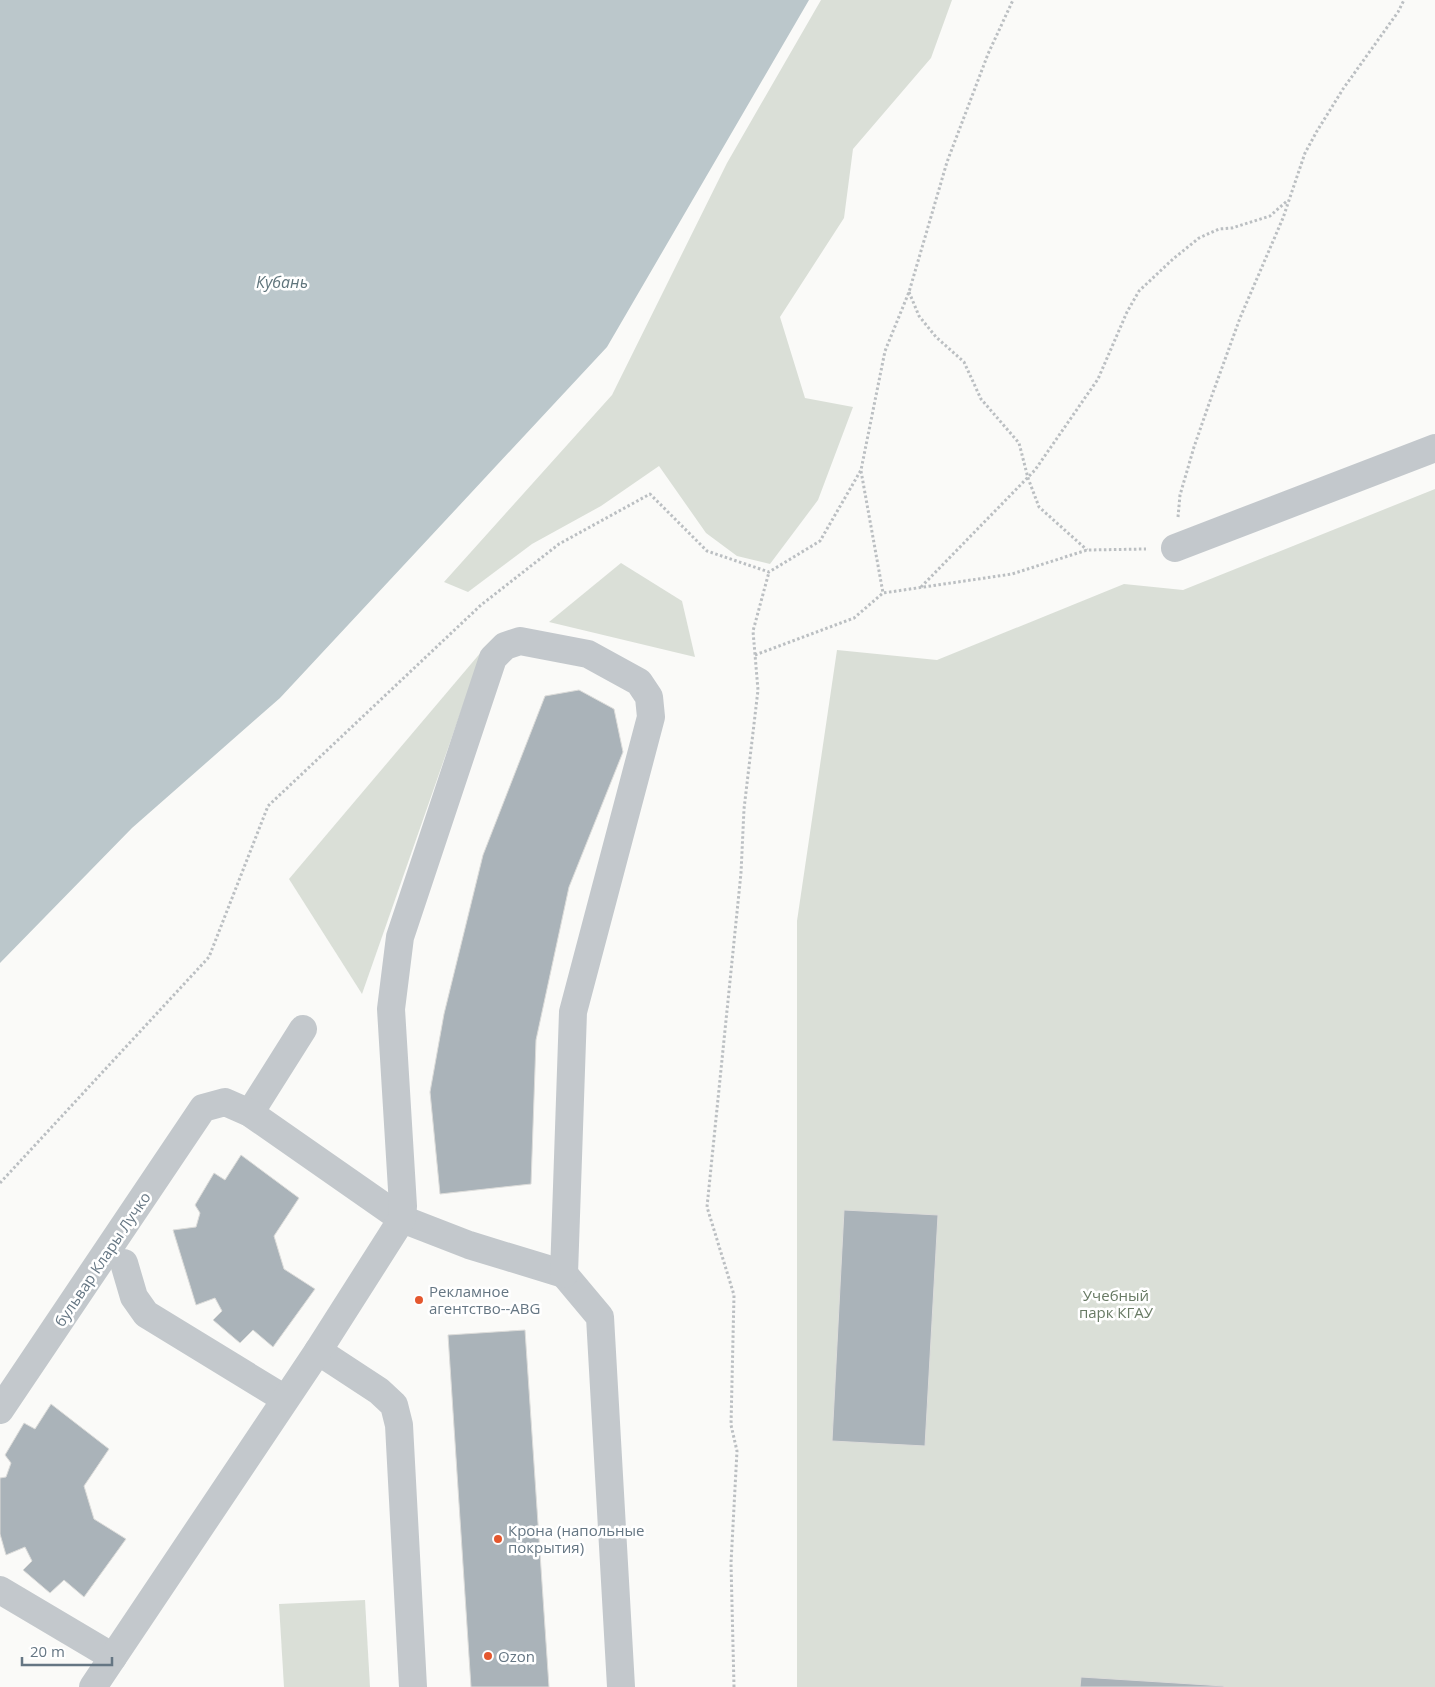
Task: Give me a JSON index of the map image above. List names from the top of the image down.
{
  "streets": {
    "street": ["бульвар Клары Лучко"]
  },
  "water": ["Кубань"],
  "parks": ["Учебный парк КГАУ"],
  "places": ["Рекламное агентство--ABG", "Крона (напольные покрытия)", "Ozon"],
  "scale_bar": "20 m"
}
